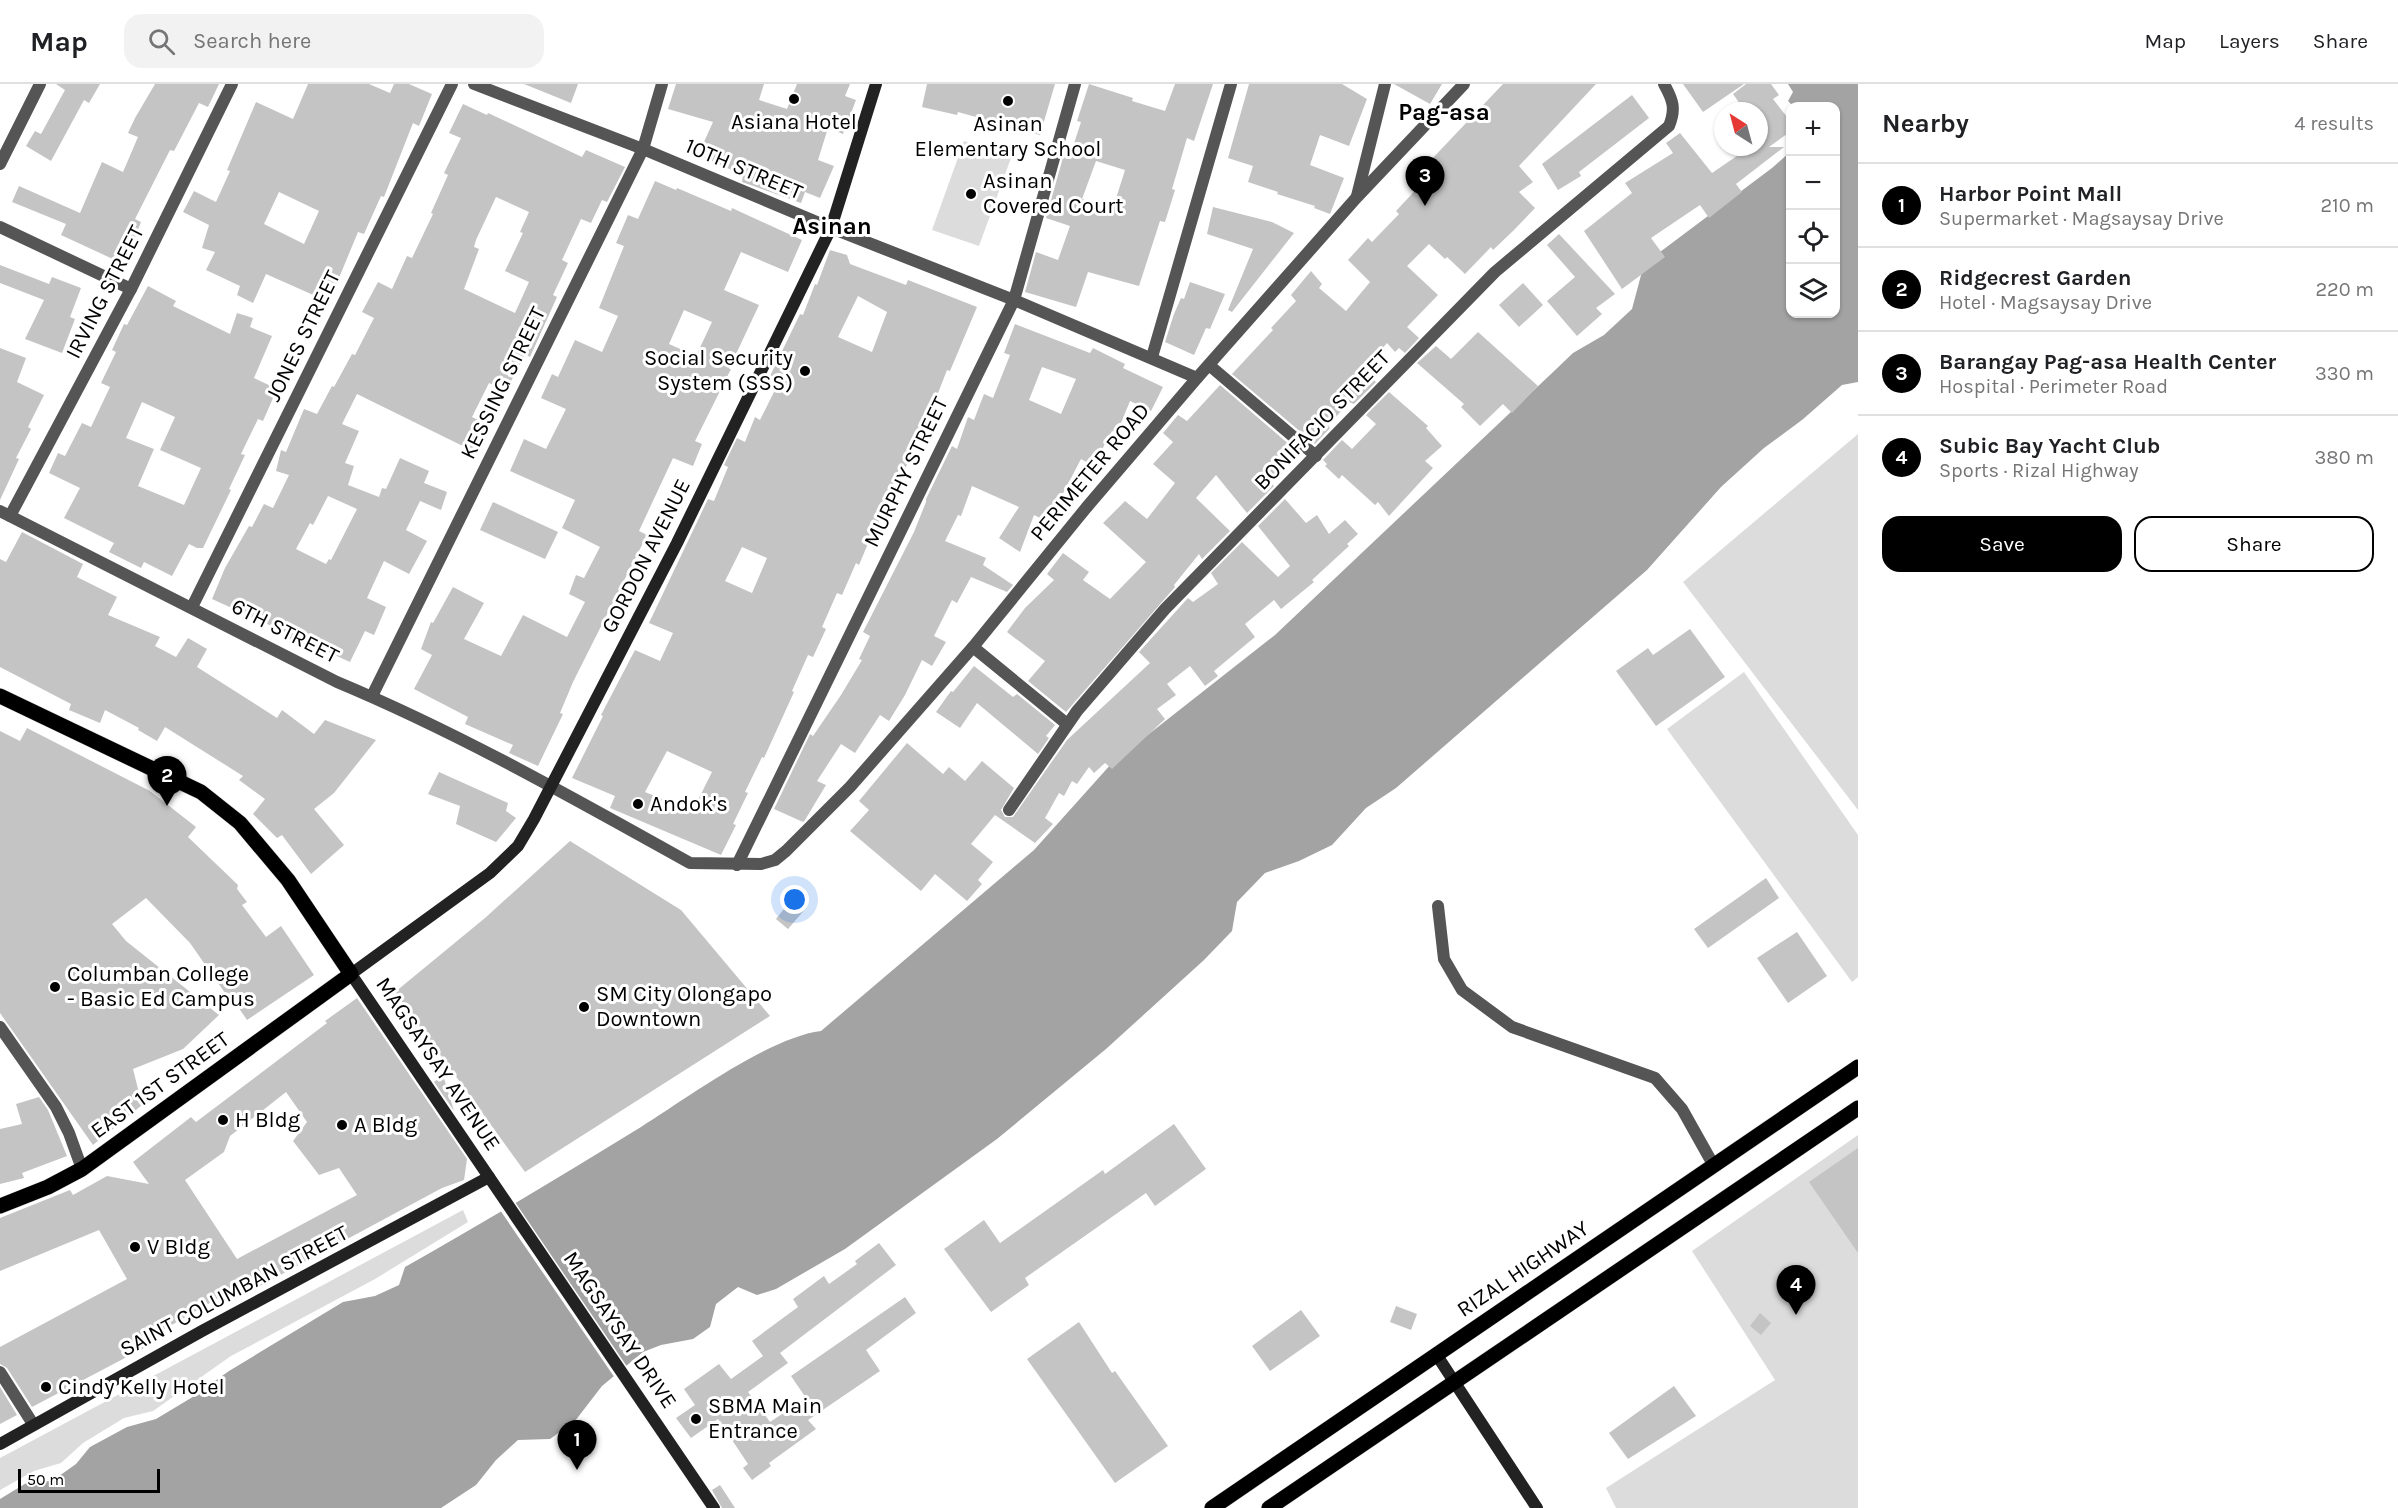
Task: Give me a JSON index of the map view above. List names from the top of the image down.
{
  "streets": {
    "main road": [
      "GORDON AVENUE",
      "MAGSAYSAY AVENUE",
      "EAST 1ST STREET",
      "RIZAL HIGHWAY",
      "SAINT COLUMBAN STREET",
      "MAGSAYSAY DRIVE"
    ],
    "street": [
      "10TH STREET",
      "IRVING STREET",
      "JONES STREET",
      "KESSING STREET",
      "BONIFACIO STREET",
      "MURPHY STREET",
      "PERIMETER ROAD",
      "6TH STREET"
    ]
  },
  "crossings": [
    ["10TH STREET", "KESSING STREET"],
    ["10TH STREET", "MURPHY STREET"],
    ["10TH STREET", "PERIMETER ROAD"],
    ["10TH STREET", "GORDON AVENUE"],
    ["IRVING STREET", "6TH STREET"],
    ["JONES STREET", "6TH STREET"],
    ["KESSING STREET", "6TH STREET"],
    ["MURPHY STREET", "PERIMETER ROAD"],
    ["PERIMETER ROAD", "6TH STREET"],
    ["GORDON AVENUE", "6TH STREET"],
    ["GORDON AVENUE", "MAGSAYSAY AVENUE"],
    ["GORDON AVENUE", "EAST 1ST STREET"],
    ["MAGSAYSAY AVENUE", "EAST 1ST STREET"],
    ["MAGSAYSAY AVENUE", "SAINT COLUMBAN STREET"],
    ["MAGSAYSAY AVENUE", "MAGSAYSAY DRIVE"],
    ["SAINT COLUMBAN STREET", "MAGSAYSAY DRIVE"]
  ],
  "districts": ["Pag-asa", "Asinan"],
  "places": [
    "Asiana Hotel",
    "Asinan Elementary School",
    "Asinan Covered Court",
    "Social Security System (SSS)",
    "Andok's",
    "Columban College - Basic Ed Campus",
    "SM City Olongapo Downtown",
    "H Bldg",
    "A Bldg",
    "V Bldg",
    "Cindy Kelly Hotel",
    "SBMA Main Entrance"
  ],
  "scale_bar": "50 m",
  "north": "top left",
  "page": {
    "header": "Map",
    "search": "Search here",
    "nav": ["Map", "Layers", "Share"],
    "heading": ["Nearby", "4 results"],
    "map_buttons": ["+", "−"],
    "pins": [
      "3",
      "2",
      "4",
      "1"
    ],
    "list": [
      {
        "mark": "1",
        "name": "Harbor Point Mall",
        "note": "Supermarket · Magsaysay Drive",
        "value": "210 m"
      },
      {
        "mark": "2",
        "name": "Ridgecrest Garden",
        "note": "Hotel · Magsaysay Drive",
        "value": "220 m"
      },
      {
        "mark": "3",
        "name": "Barangay Pag-asa Health Center",
        "note": "Hospital · Perimeter Road",
        "value": "330 m"
      },
      {
        "mark": "4",
        "name": "Subic Bay Yacht Club",
        "note": "Sports · Rizal Highway",
        "value": "380 m"
      }
    ],
    "buttons": ["Save", "Share"],
    "scale": "50 m"
  }
}
